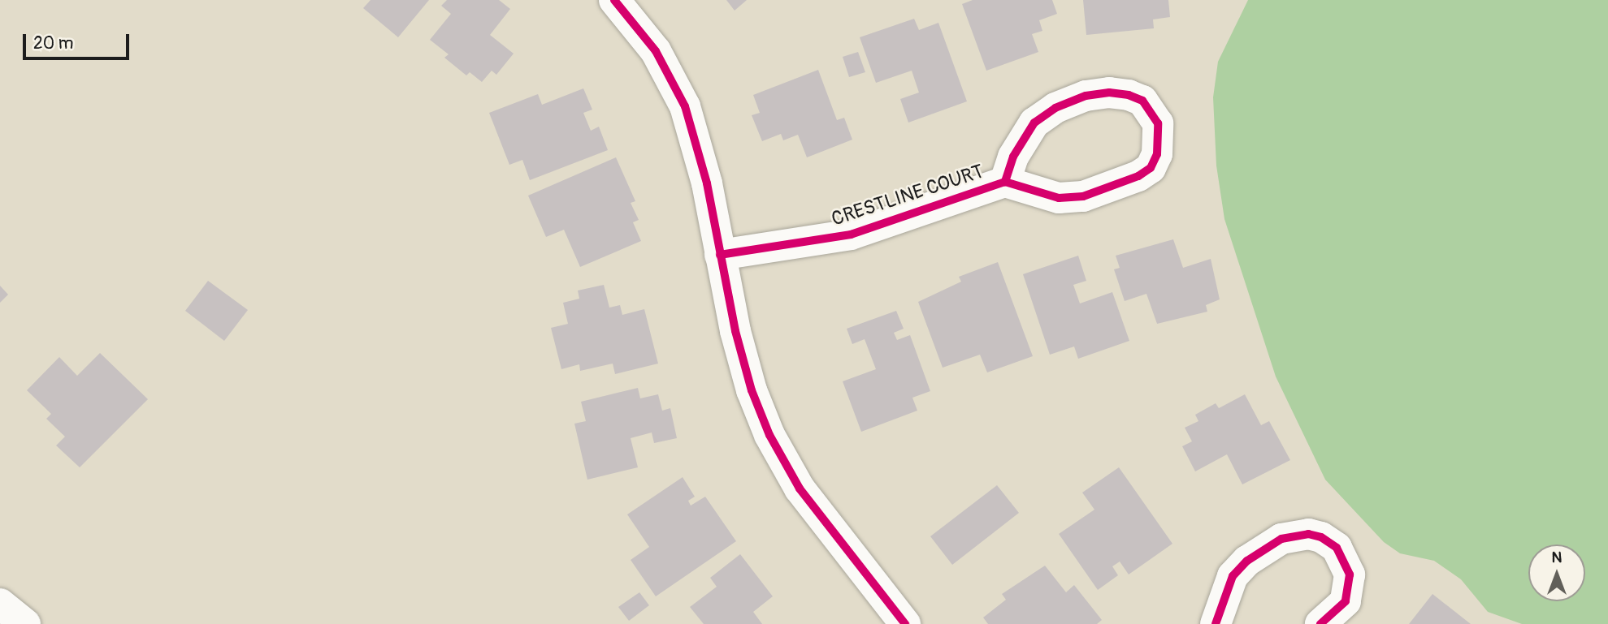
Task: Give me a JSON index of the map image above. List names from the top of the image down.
{
  "streets": {
    "street": ["CRESTLINE COURT"]
  },
  "scale_bar": "20 m",
  "north": "top"
}
